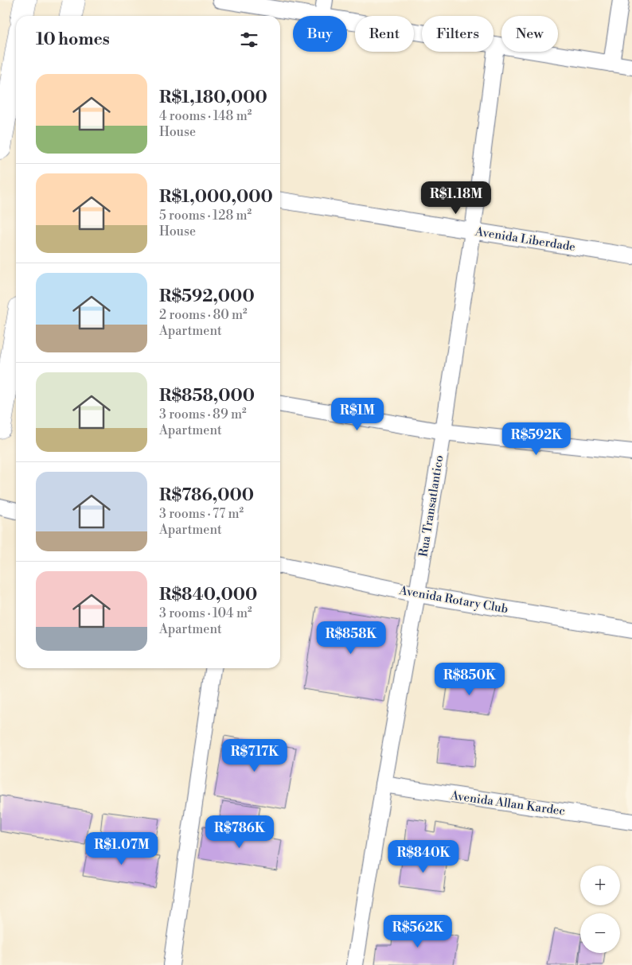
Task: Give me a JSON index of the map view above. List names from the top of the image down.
{
  "streets": {
    "street": [
      "Avenida Liberdade",
      "Rua Transatlantico",
      "Avenida Rotary Club",
      "Avenida Allan Kardec"
    ]
  },
  "crossings": [
    ["Avenida Liberdade", "Rua Transatlantico"],
    ["Rua Transatlantico", "Avenida Rotary Club"],
    ["Rua Transatlantico", "Avenida Allan Kardec"]
  ],
  "page": {
    "chip": [
      "Buy",
      "Rent",
      "Filters",
      "New"
    ],
    "heading": "10 homes",
    "list": [
      {
        "name": "R$1,180,000",
        "note": "4 rooms · 148 m² · House"
      },
      {
        "name": "R$1,000,000",
        "note": "5 rooms · 128 m² · House"
      },
      {
        "name": "R$592,000",
        "note": "2 rooms · 80 m² · Apartment"
      },
      {
        "name": "R$858,000",
        "note": "3 rooms · 89 m² · Apartment"
      },
      {
        "name": "R$786,000",
        "note": "3 rooms · 77 m² · Apartment"
      },
      {
        "name": "R$840,000",
        "note": "3 rooms · 104 m² · Apartment"
      }
    ],
    "price": [
      "R$1.18M",
      "R$1M",
      "R$592K",
      "R$858K",
      "R$850K",
      "R$717K",
      "R$786K",
      "R$1.07M",
      "R$840K",
      "R$562K"
    ],
    "map_buttons": ["+", "−"]
  }
}
